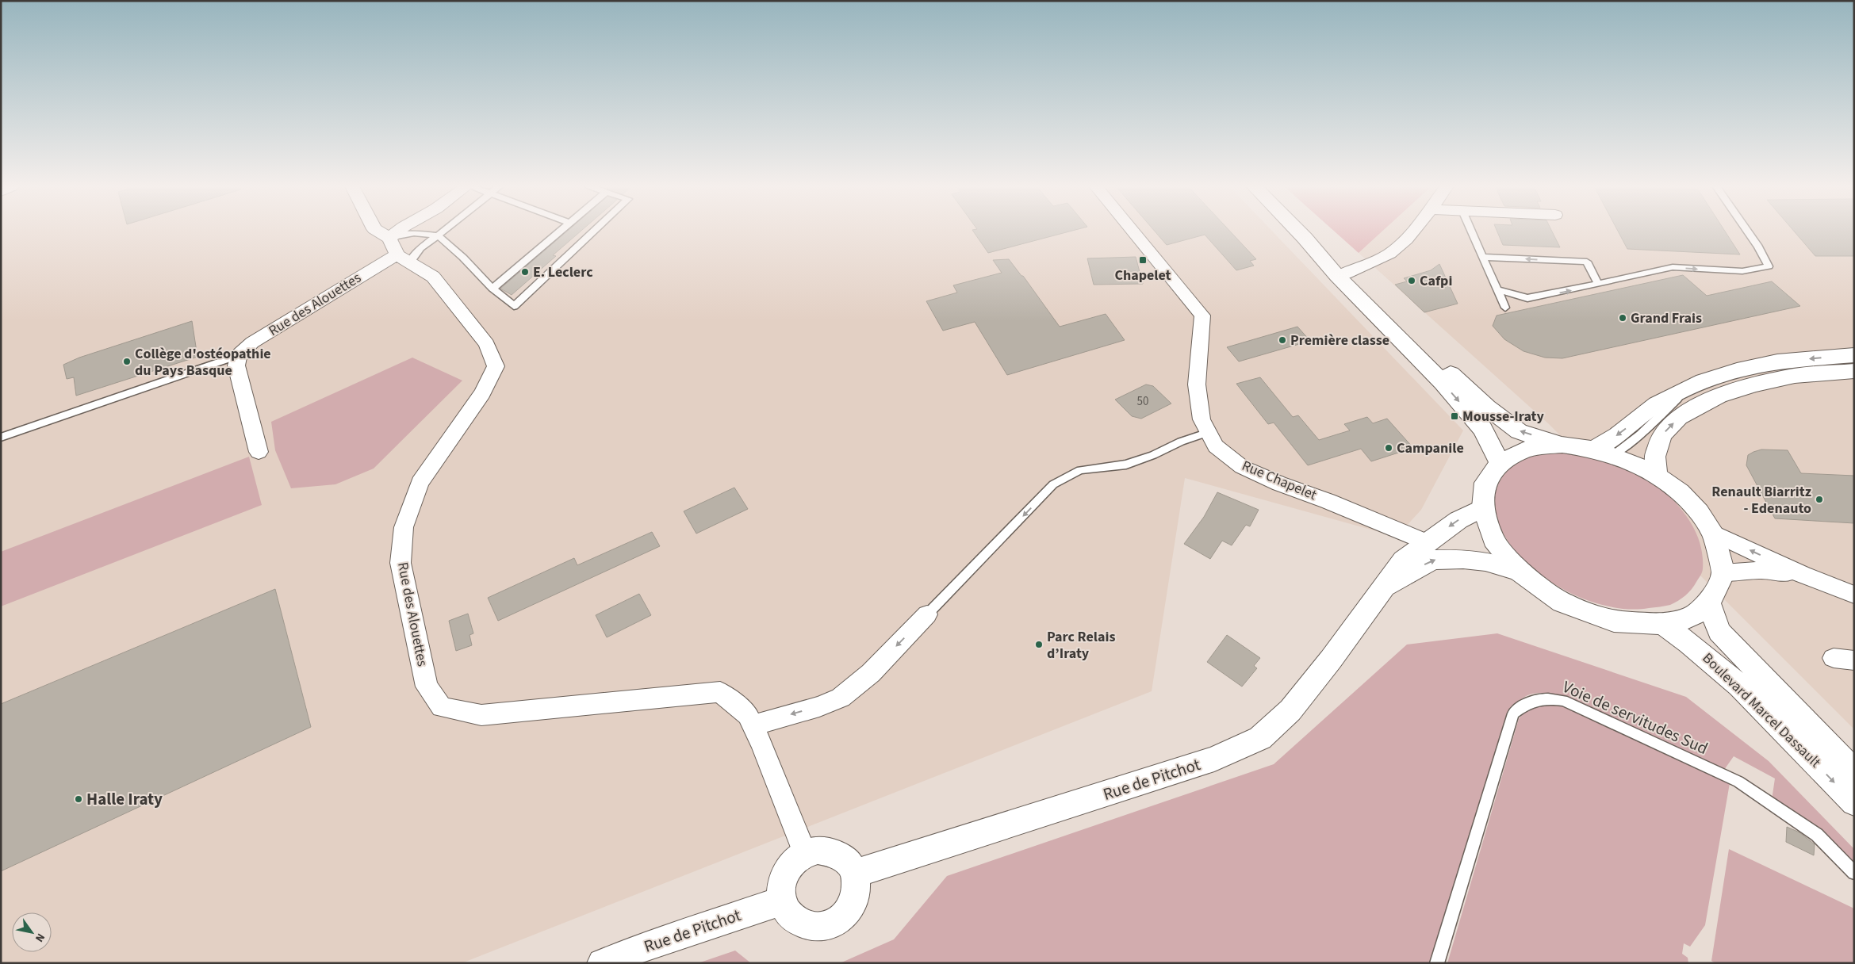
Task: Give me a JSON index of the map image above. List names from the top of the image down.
{
  "streets": {
    "main road": ["Boulevard Marcel Dassault", "Rue de Pitchot"],
    "street": ["Rue des Alouettes", "Rue Chapelet"],
    "lane": ["Voie de servitudes Sud"]
  },
  "crossings": [
    ["Rue des Alouettes", "Rue de Pitchot"],
    ["Rue Chapelet", "Rue de Pitchot"]
  ],
  "places": {
    "transit": ["Chapelet", "Mousse-Iraty"],
    "other": [
      "E. Leclerc",
      "Cafpi",
      "Grand Frais",
      "Première classe",
      "Collège d'ostéopathie du Pays Basque",
      "Campanile",
      "Renault Biarritz - Edenauto",
      "Parc Relais d’Iraty",
      "Halle Iraty"
    ]
  },
  "house_numbers": ["50"],
  "north": "bottom right"
}
